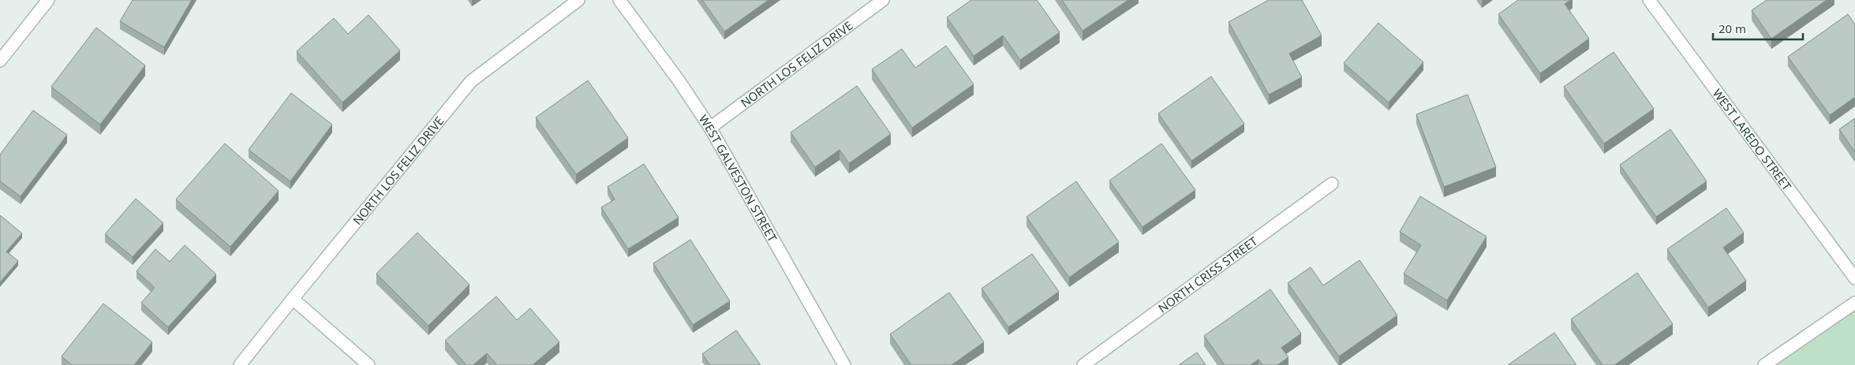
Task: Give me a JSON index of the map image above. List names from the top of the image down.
{
  "streets": {
    "street": [
      "NORTH LOS FELIZ DRIVE",
      "WEST LAREDO STREET",
      "WEST GALVESTON STREET",
      "NORTH CRISS STREET"
    ]
  },
  "crossings": [
    ["NORTH LOS FELIZ DRIVE", "WEST GALVESTON STREET"]
  ],
  "scale_bar": "20 m"
}
